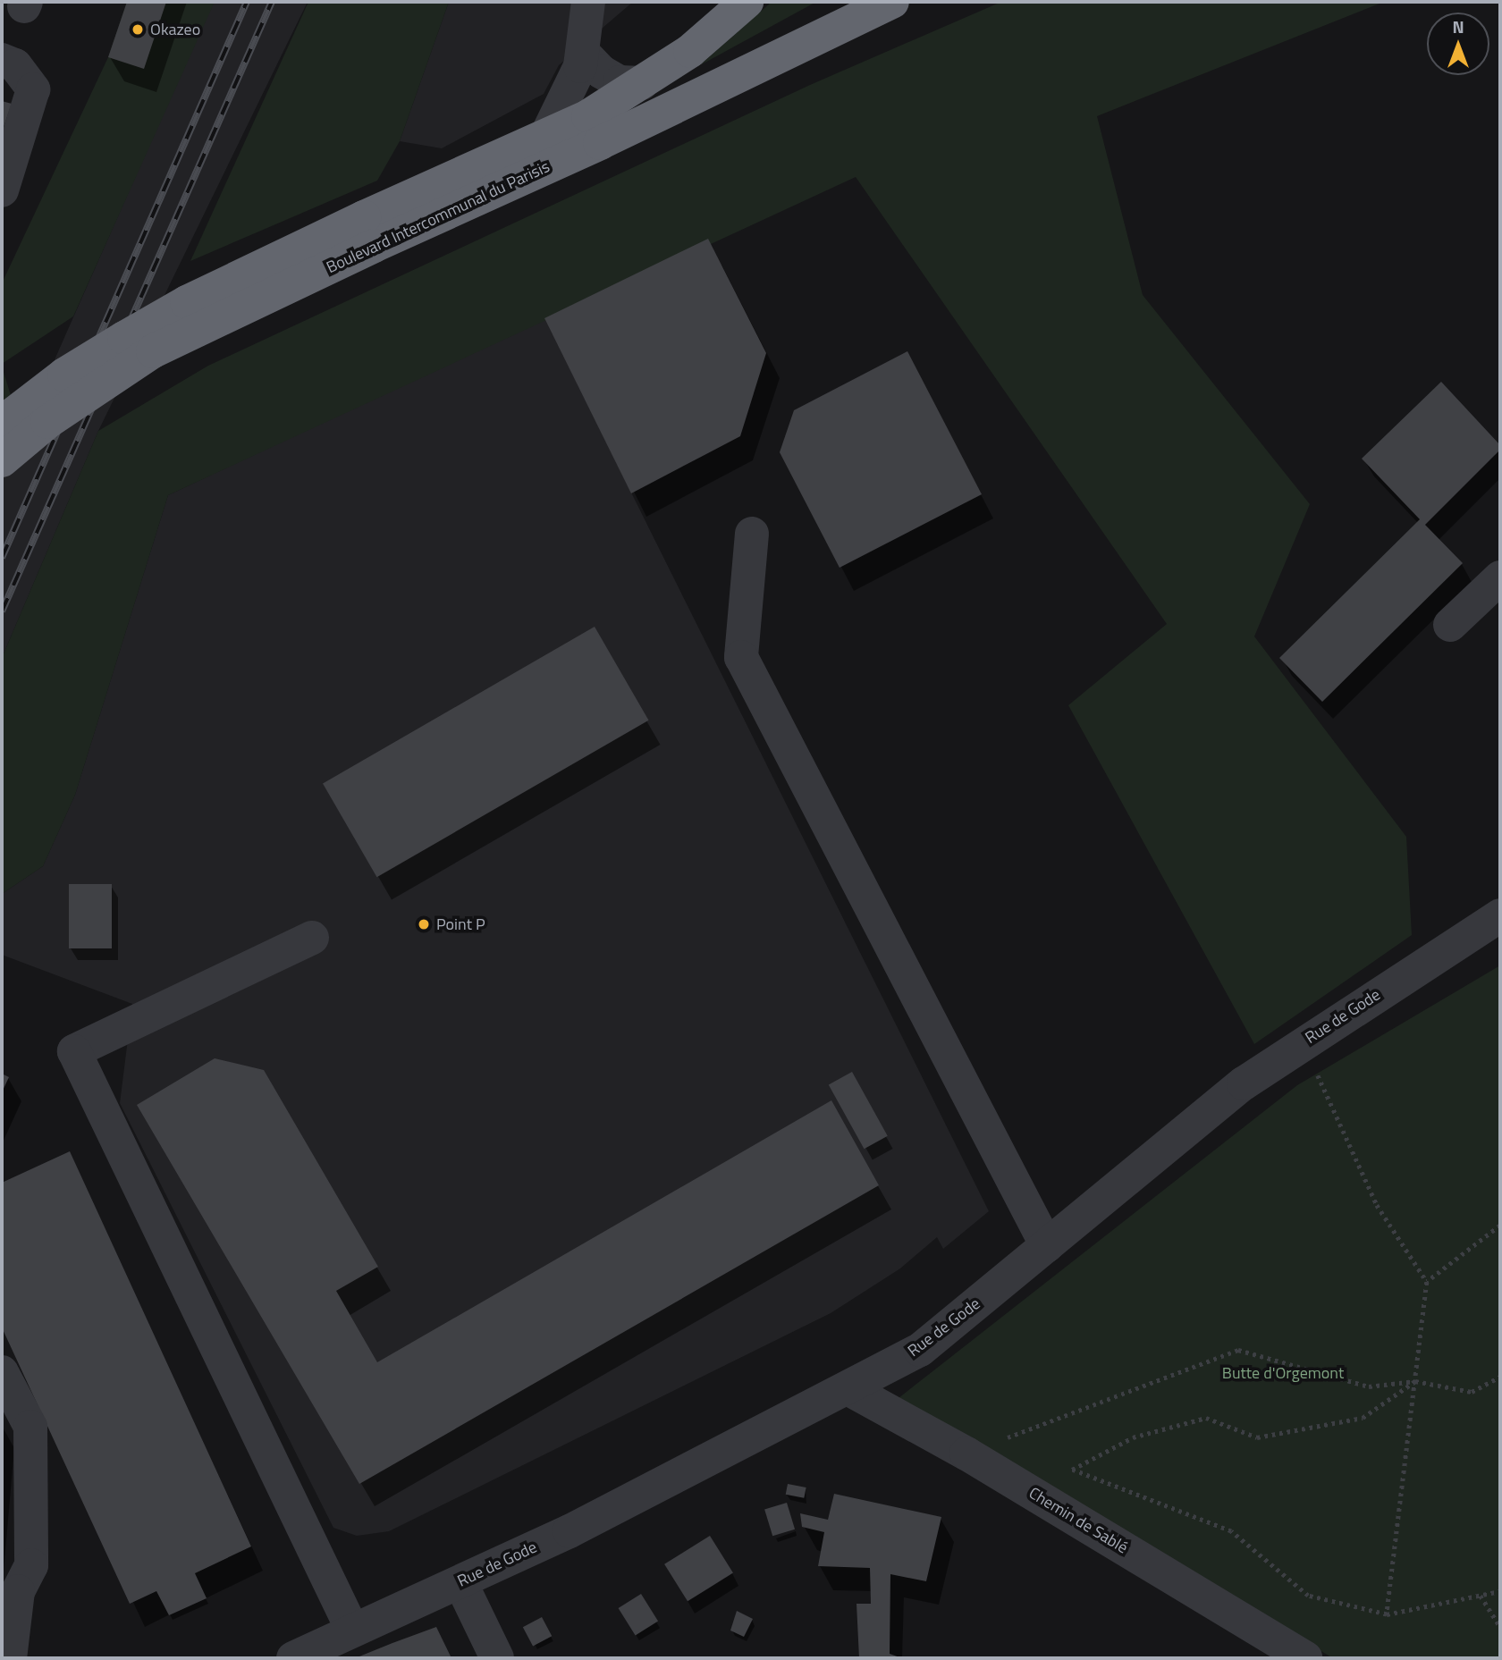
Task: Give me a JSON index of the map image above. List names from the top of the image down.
{
  "streets": {
    "highway": ["Boulevard Intercommunal du Parisis"],
    "street": ["Rue de Gode", "Chemin de Sablé"]
  },
  "crossings": [
    ["Rue de Gode", "Chemin de Sablé"]
  ],
  "parks": ["Butte d'Orgemont"],
  "places": ["Okazeo", "Point P"],
  "north": "top"
}
